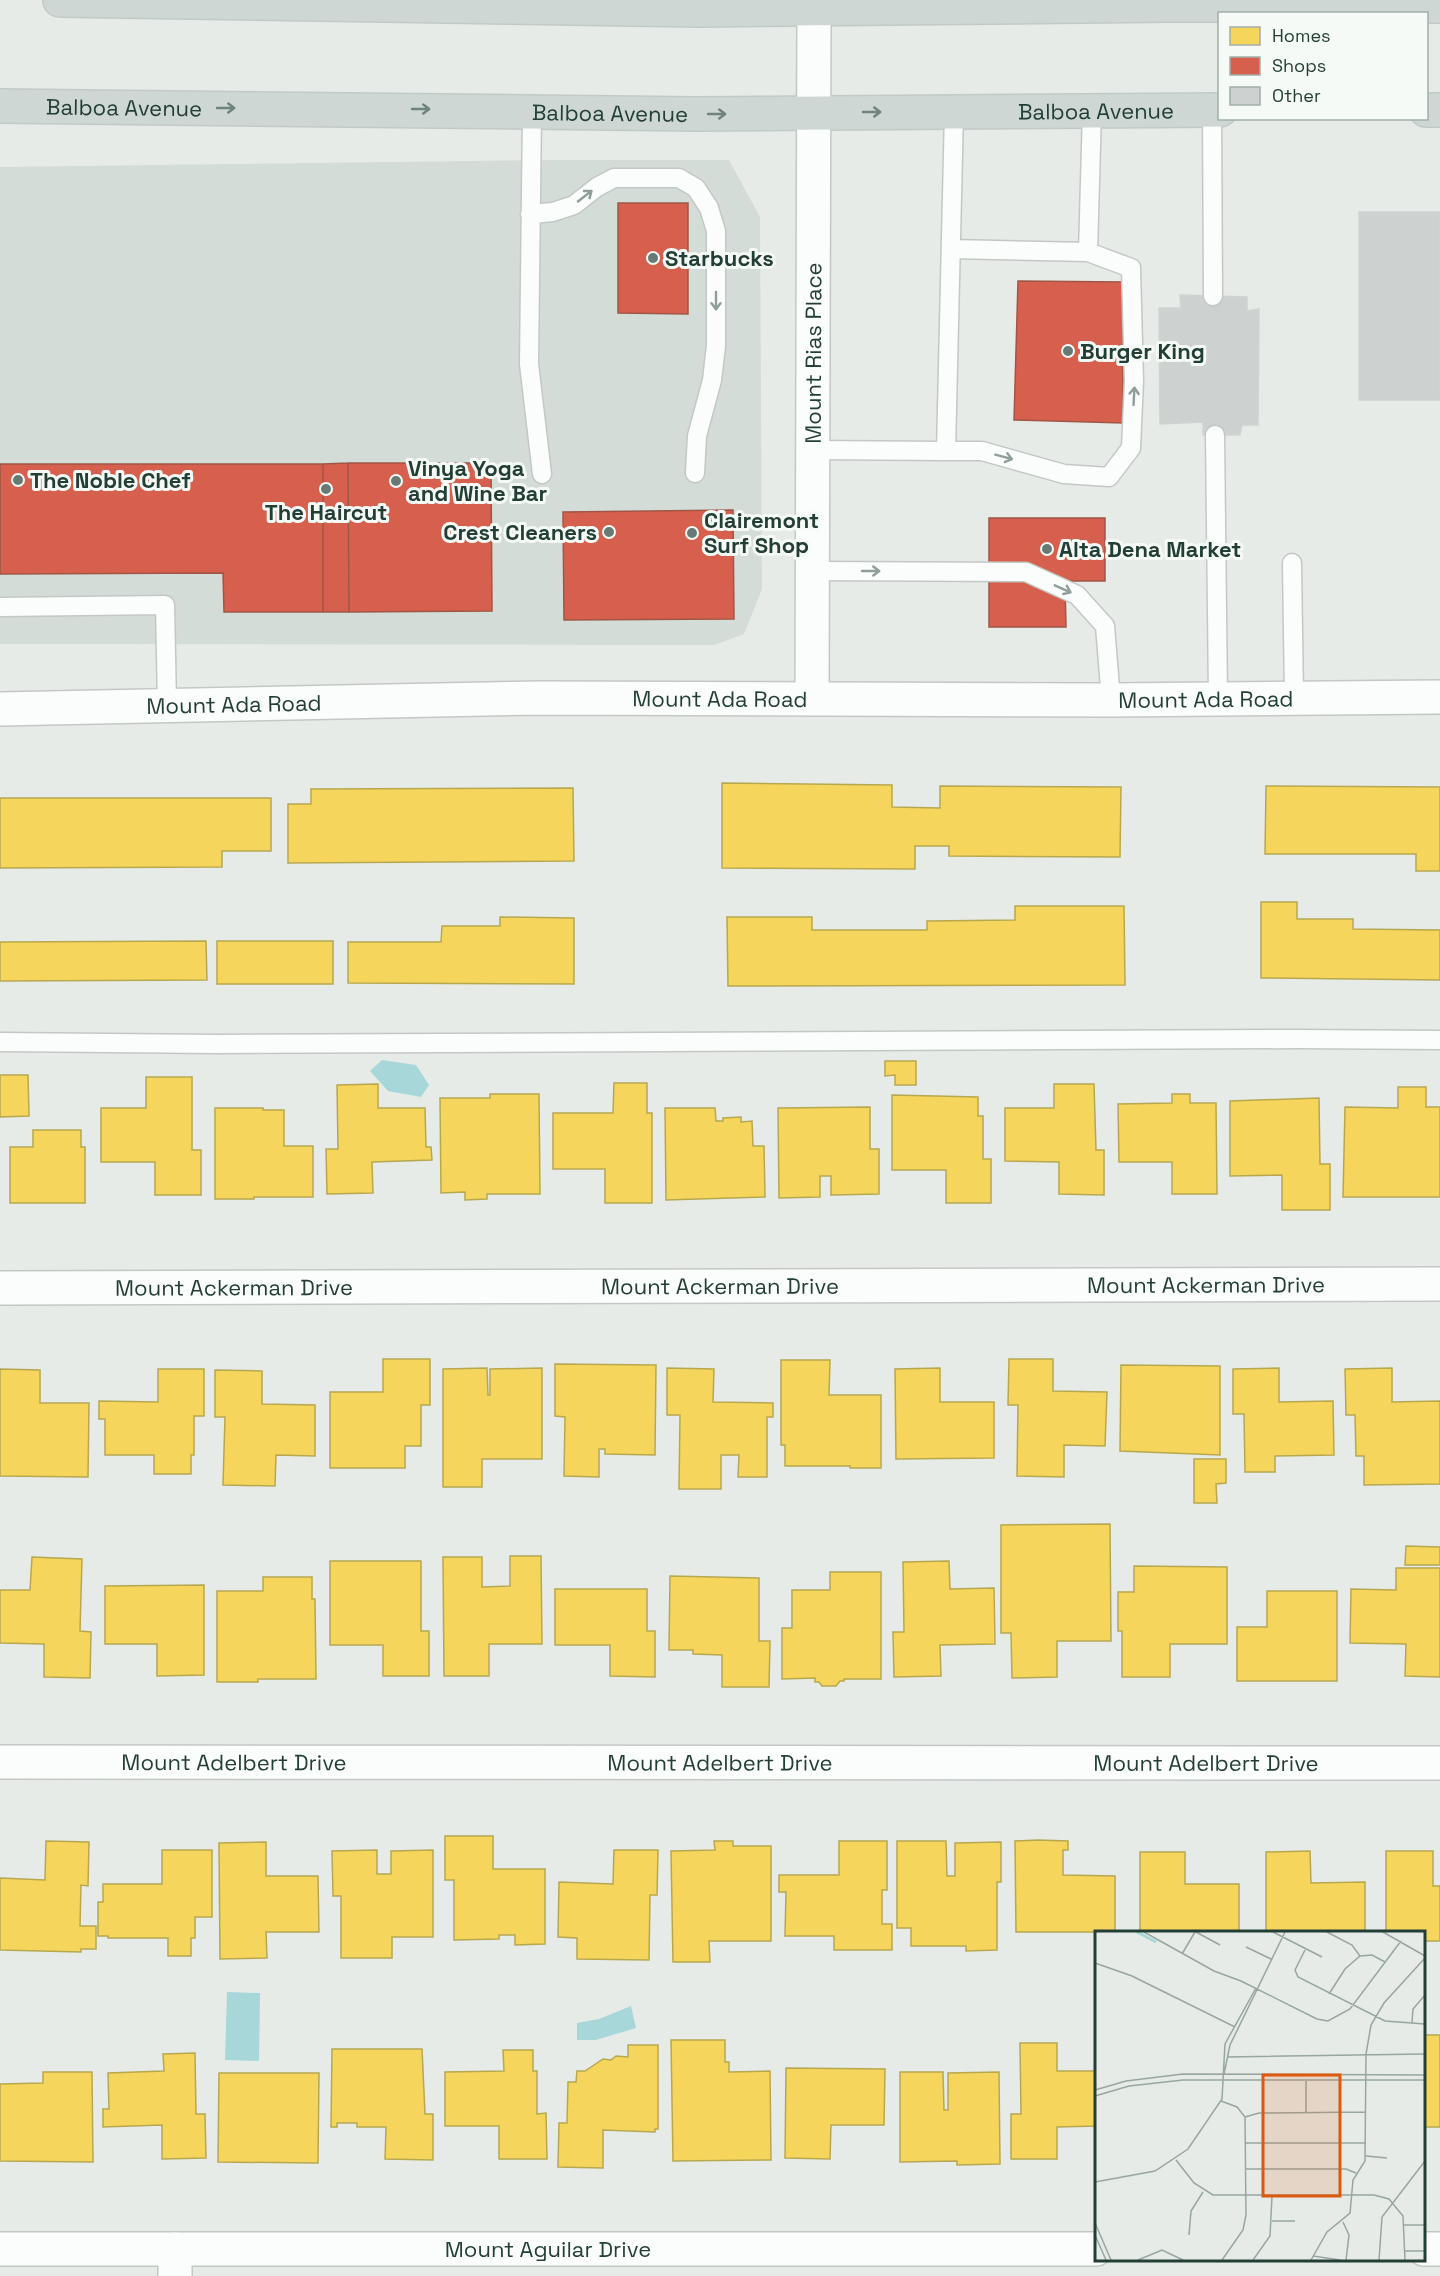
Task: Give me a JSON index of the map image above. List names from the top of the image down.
{
  "streets": {
    "main road": ["Balboa Avenue"],
    "street": [
      "Mount Rias Place",
      "Mount Ada Road",
      "Mount Ackerman Drive",
      "Mount Adelbert Drive",
      "Mount Aguilar Drive"
    ]
  },
  "crossings": [
    ["Balboa Avenue", "Mount Rias Place"],
    ["Mount Rias Place", "Mount Ada Road"]
  ],
  "places": [
    "Starbucks",
    "Burger King",
    "The Noble Chef",
    "Vinya Yoga and Wine Bar",
    "The Haircut",
    "Crest Cleaners",
    "Clairemont Surf Shop",
    "Alta Dena Market"
  ],
  "legend": ["Homes", "Shops", "Other"]
}
